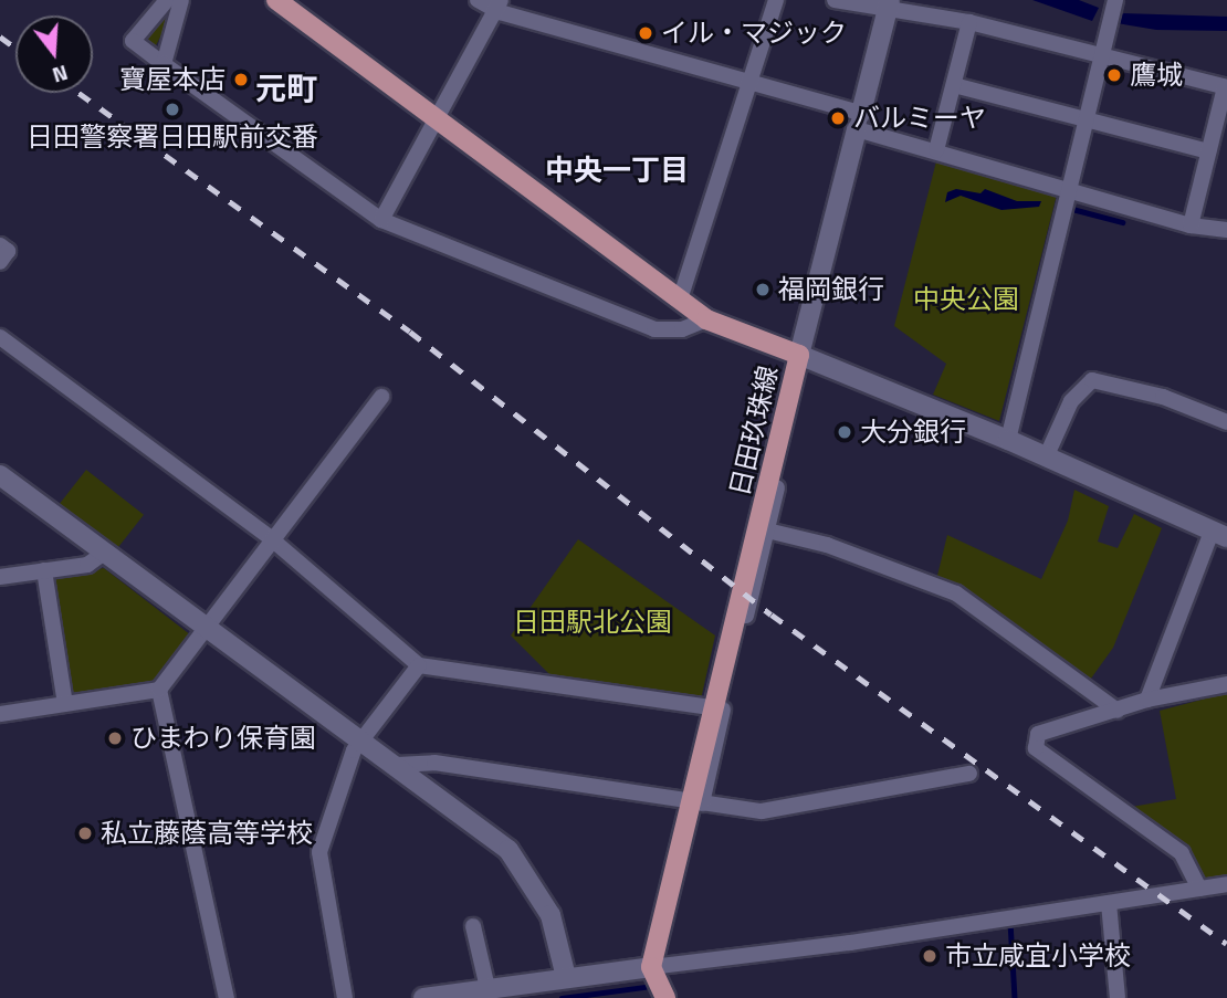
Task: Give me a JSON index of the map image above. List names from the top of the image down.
{
  "streets": {
    "main road": ["日田玖珠線"]
  },
  "districts": ["元町", "中央一丁目"],
  "parks": ["中央公園", "日田駅北公園"],
  "places": [
    "イル・マジック",
    "鷹城",
    "寶屋本店",
    "日田警察署日田駅前交番",
    "バルミーヤ",
    "福岡銀行",
    "大分銀行",
    "ひまわり保育園",
    "私立藤蔭高等学校",
    "市立咸宜小学校"
  ],
  "north": "bottom"
}
